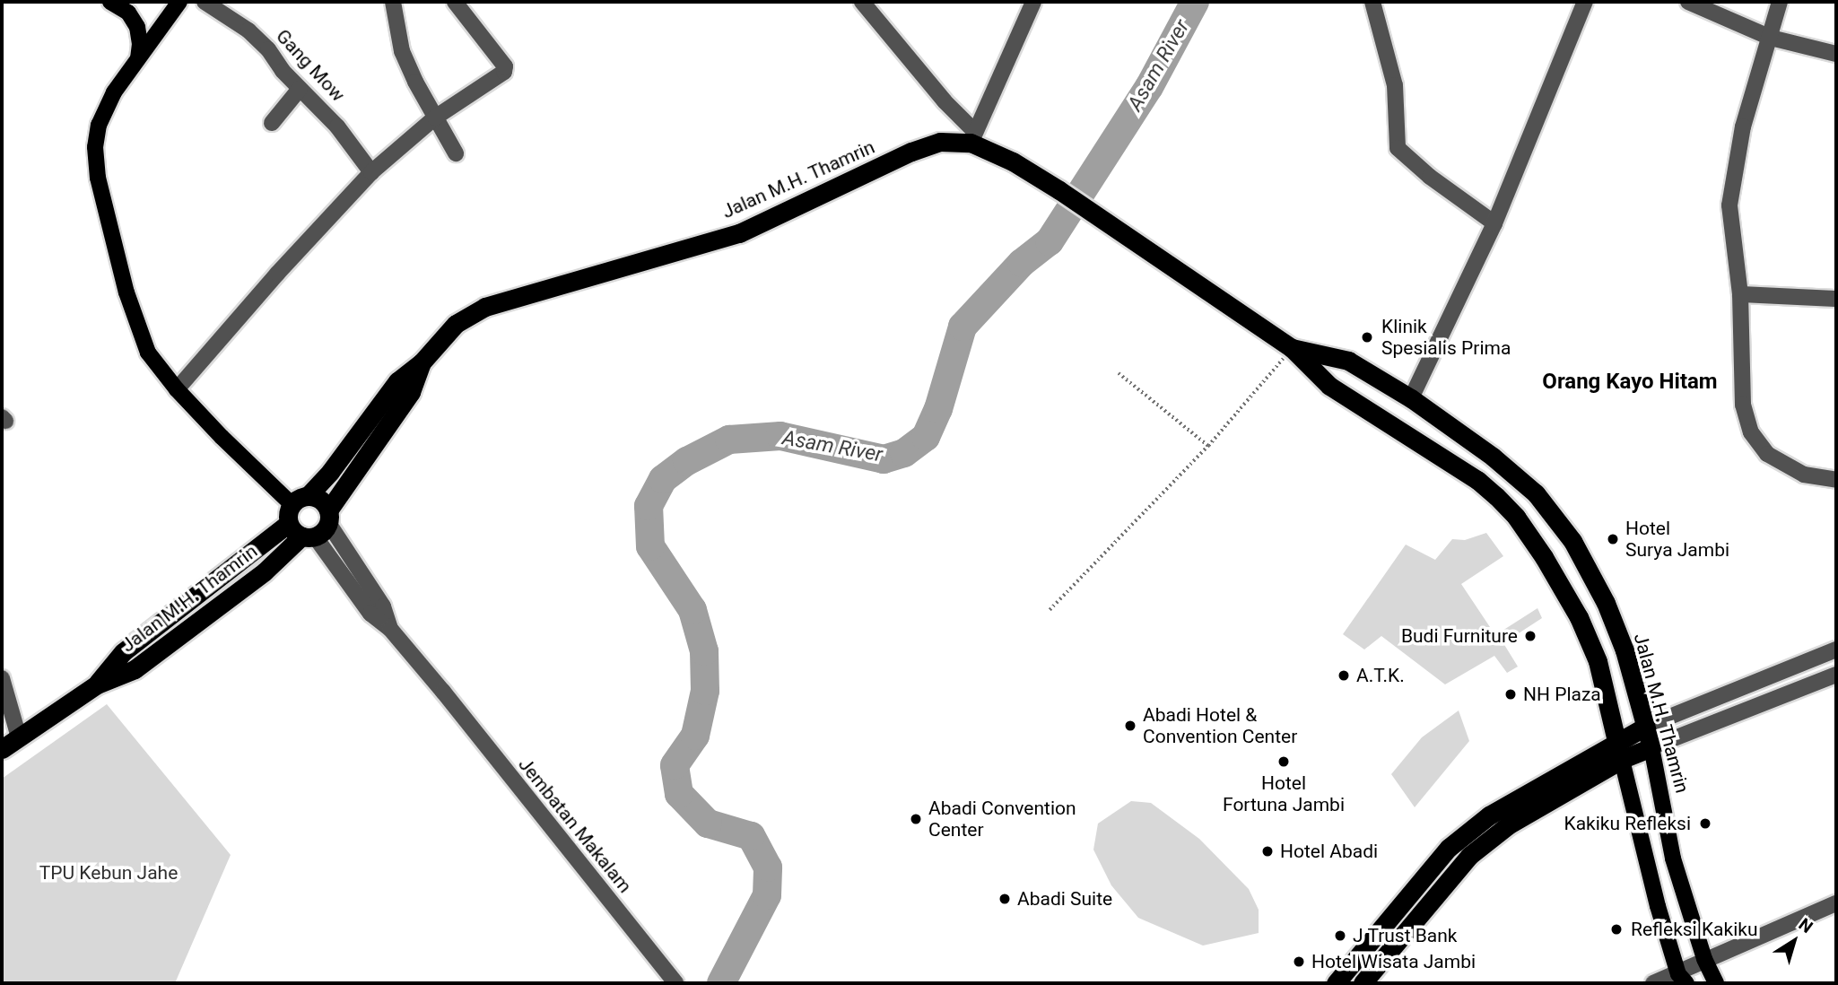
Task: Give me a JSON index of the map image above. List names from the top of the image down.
{
  "streets": {
    "highway": ["Jalan M.H. Thamrin"],
    "street": ["Gang Mow", "Jembatan Makalam"]
  },
  "crossings": [
    ["Jalan M.H. Thamrin", "Jembatan Makalam"]
  ],
  "districts": ["Orang Kayo Hitam"],
  "water": ["Asam River"],
  "parks": ["TPU Kebun Jahe"],
  "places": [
    "Klinik Spesialis Prima",
    "Hotel Surya Jambi",
    "Budi Furniture",
    "A.T.K.",
    "NH Plaza",
    "Abadi Hotel & Convention Center",
    "Hotel Fortuna Jambi",
    "Abadi Convention Center",
    "Kakiku Refleksi",
    "Hotel Abadi",
    "Abadi Suite",
    "Refleksi Kakiku",
    "J Trust Bank",
    "Hotel Wisata Jambi"
  ],
  "north": "top right"
}
